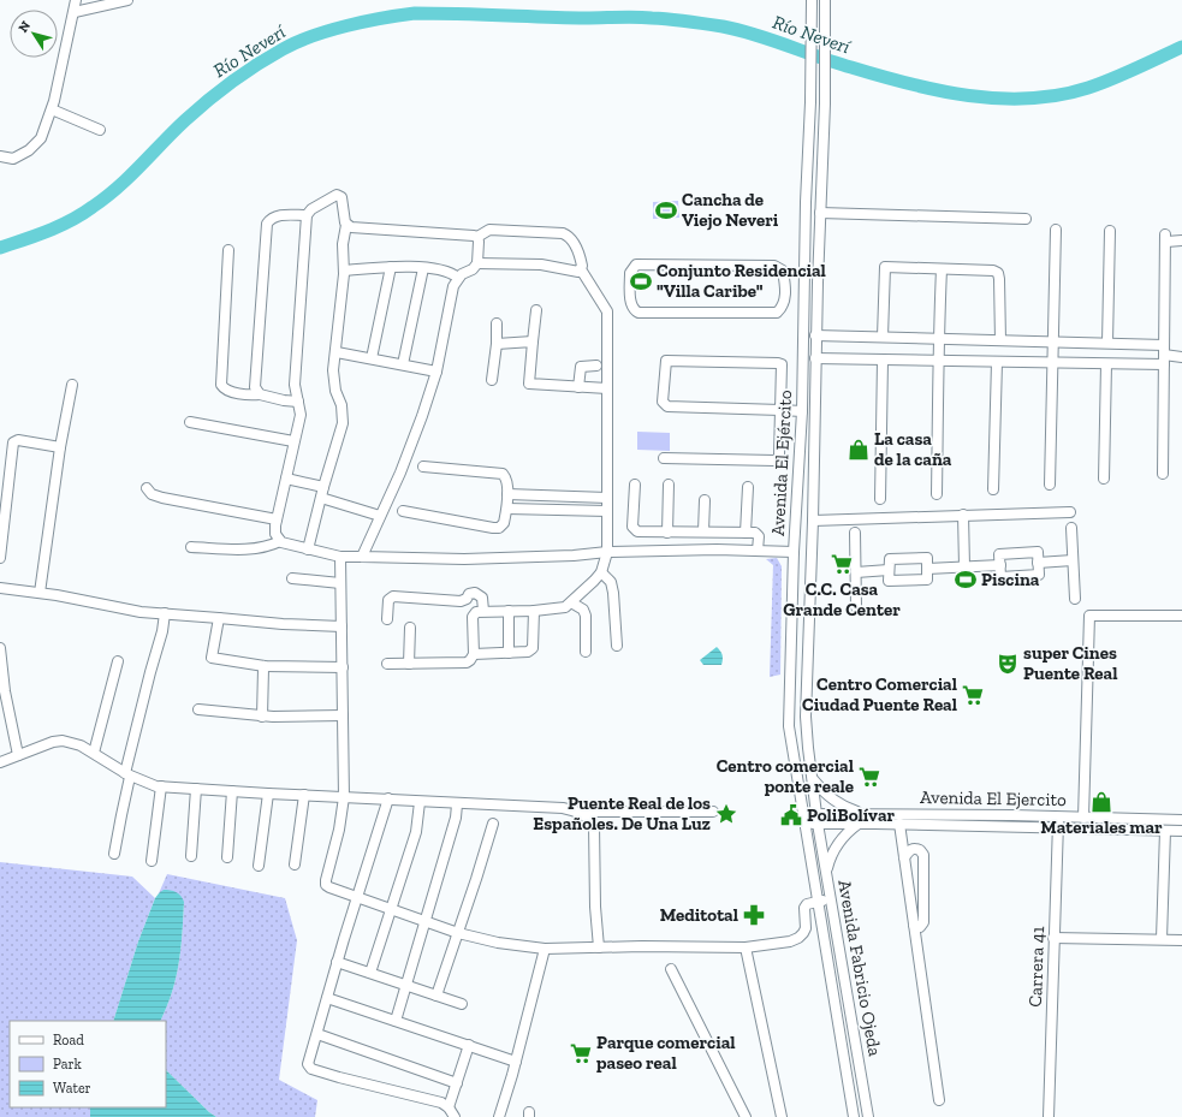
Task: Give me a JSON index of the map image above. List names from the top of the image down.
{
  "streets": {
    "street": [
      "Avenida El Ejército",
      "Avenida El Ejercito",
      "Carrera 41",
      "Avenida Fabricio Ojeda"
    ]
  },
  "crossings": [
    ["Avenida El Ejército", "Avenida El Ejercito"],
    ["Avenida El Ejército", "Avenida Fabricio Ojeda"],
    ["Avenida El Ejercito", "Carrera 41"],
    ["Avenida El Ejercito", "Avenida Fabricio Ojeda"]
  ],
  "water": ["Río Neverí"],
  "places": {
    "sports": ["Cancha de Viejo Neveri", "Conjunto Residencial \"Villa Caribe\"", "Piscina"],
    "shop": ["La casa de la caña", "Materiales mar"],
    "supermarket": [
      "C.C. Casa Grande Center",
      "Centro Comercial Ciudad Puente Real",
      "Centro comercial ponte reale",
      "Parque comercial paseo real"
    ],
    "theatre": ["super Cines Puente Real"],
    "place": ["Puente Real de los Españoles. De Una Luz"],
    "public building": ["PoliBolívar"],
    "pharmacy": ["Meditotal"]
  },
  "legend": ["Road", "Park", "Water"],
  "north": "top left"
}
